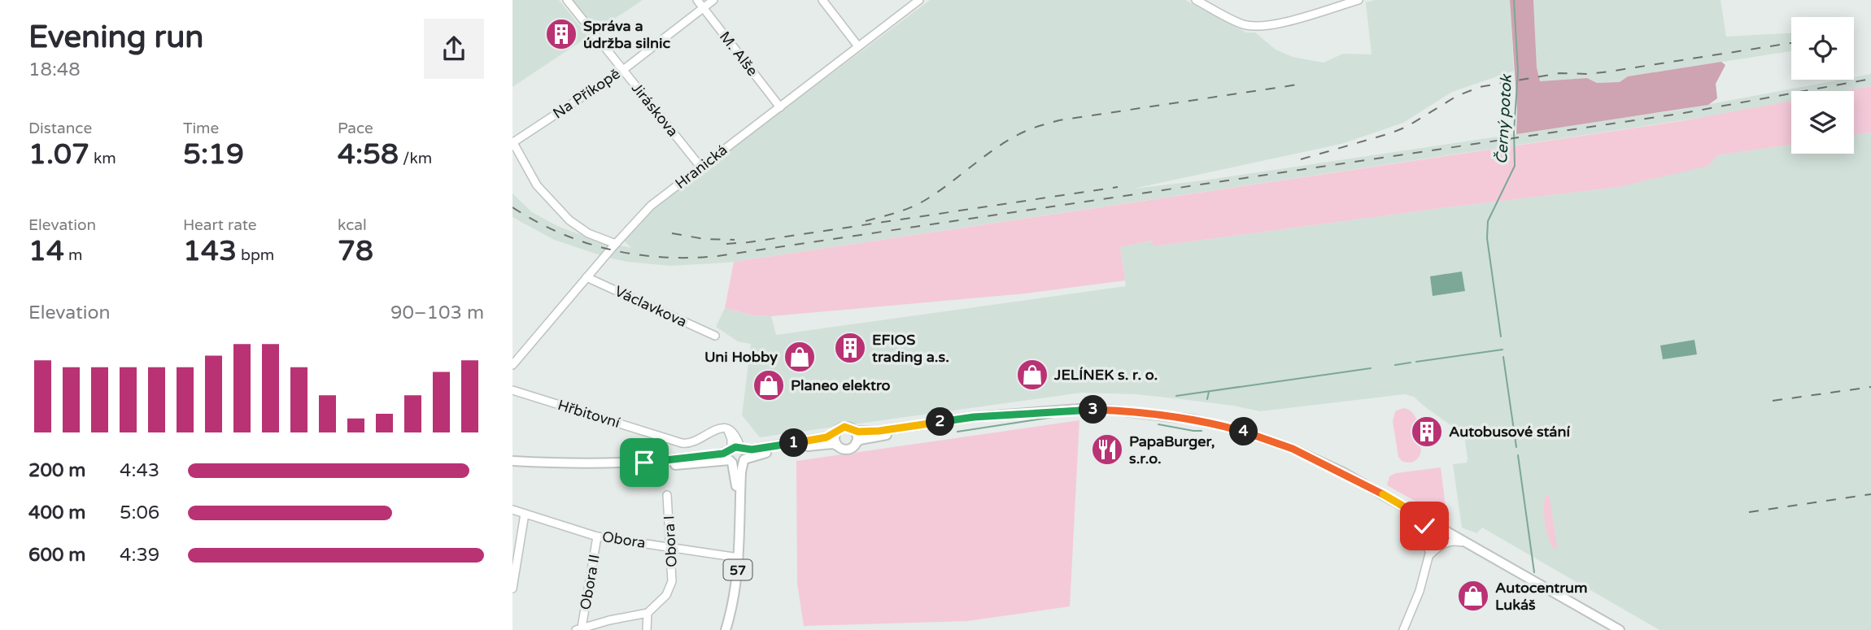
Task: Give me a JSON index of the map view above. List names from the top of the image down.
{
  "streets": {
    "main road": ["57"],
    "street": [
      "M. Alše",
      "Na Příkopě",
      "Jiráskova",
      "Hranická",
      "Václavkova",
      "Hřbitovní",
      "Obora",
      "Obora I",
      "Obora II"
    ]
  },
  "crossings": [
    ["M. Alše", "Na Příkopě"],
    ["M. Alše", "Hranická"],
    ["Na Příkopě", "Jiráskova"],
    ["Jiráskova", "Hranická"],
    ["Hranická", "Václavkova"],
    ["Hřbitovní", "57"],
    ["Obora", "Obora I"],
    ["Obora", "57"],
    ["Obora", "Obora II"]
  ],
  "water": ["Černý potok"],
  "places": {
    "building": ["Správa a údržba silnic", "EFIOS trading a.s.", "Autobusové stání"],
    "shop": [
      "Uni Hobby",
      "JELÍNEK s. r. o.",
      "Planeo elektro",
      "Autocentrum Lukáš"
    ],
    "restaurant": ["PapaBurger, s.r.o."]
  },
  "page": {
    "heading": ["Evening run", "18:48"],
    "stats": [
      ["Distance", "1.07 km"],
      ["Time", "5:19"],
      ["Pace", "4:58 /km"],
      ["Elevation", "14 m"],
      ["Heart rate", "143 bpm"],
      ["kcal", "78"]
    ],
    "chart": ["Elevation", "90–103 m"],
    "pins": [
      "3",
      "2",
      "4",
      "1"
    ],
    "list": [
      {
        "name": "200 m",
        "note": "4:43"
      },
      {
        "name": "400 m",
        "note": "5:06"
      },
      {
        "name": "600 m",
        "note": "4:39"
      }
    ]
  }
}
